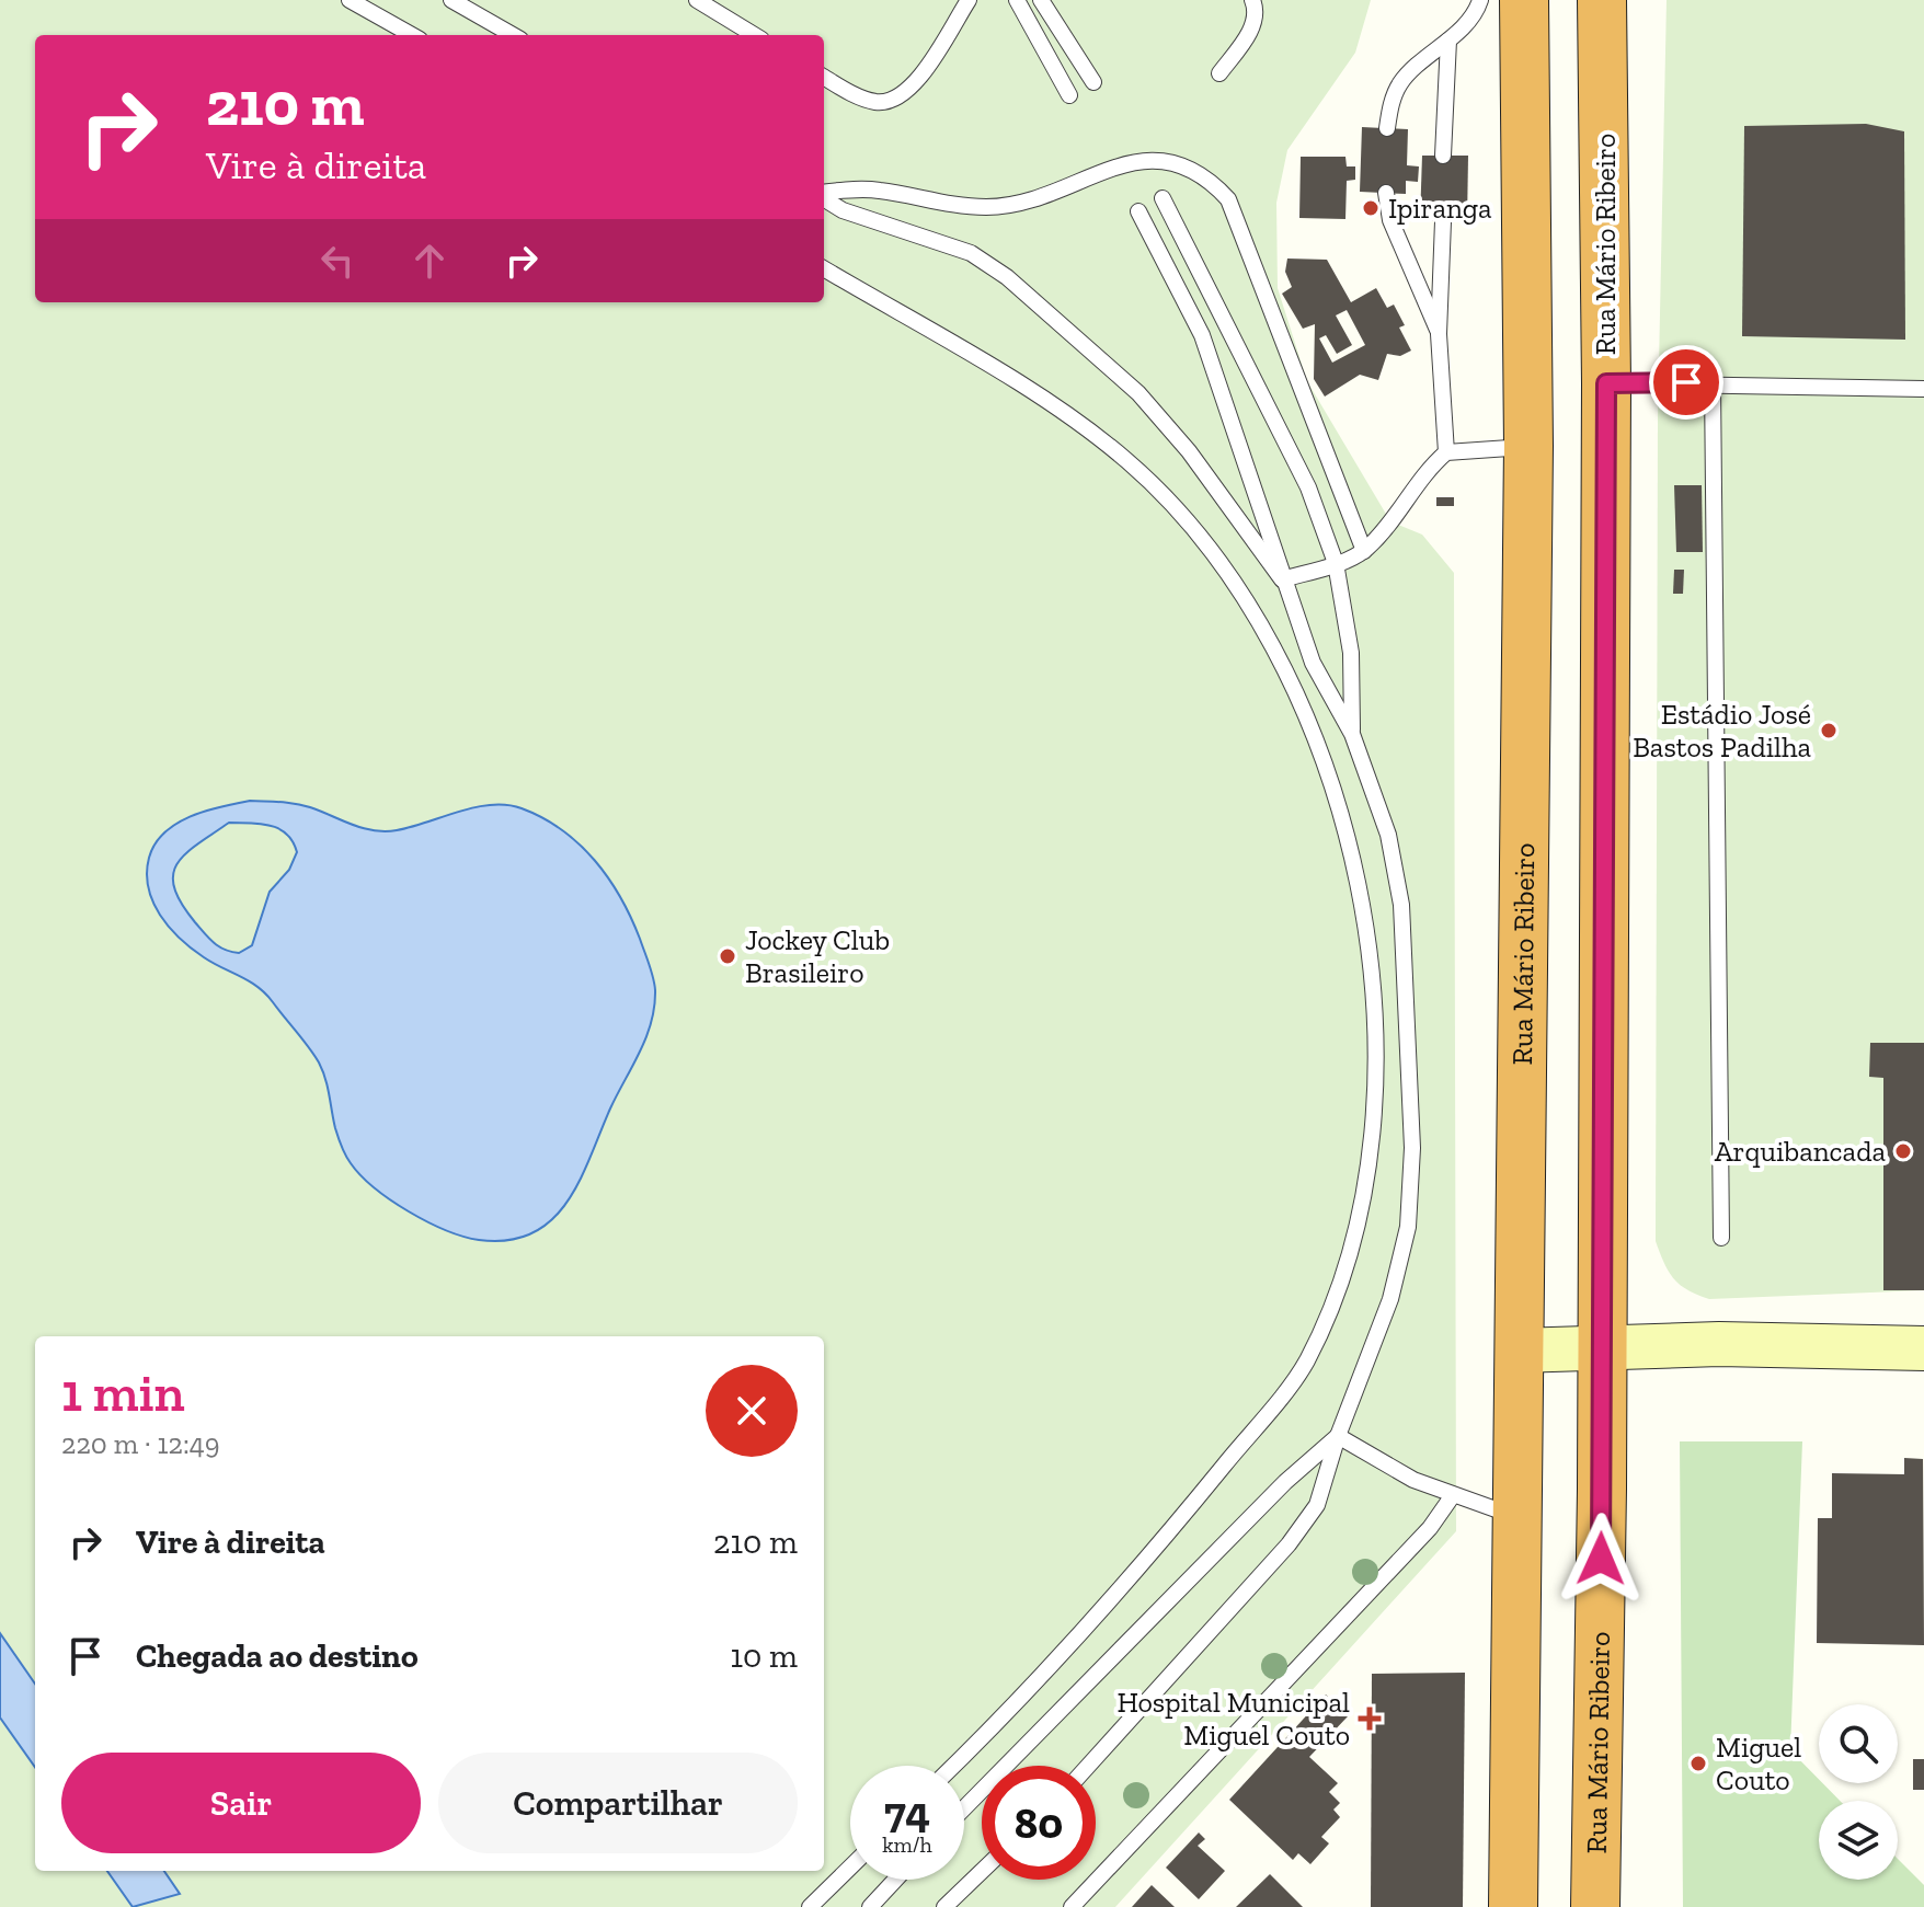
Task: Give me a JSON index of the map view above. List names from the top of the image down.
{
  "streets": {
    "highway": ["Rua Mário Ribeiro"]
  },
  "places": {
    "other": [
      "Ipiranga",
      "Estádio José Bastos Padilha",
      "Jockey Club Brasileiro",
      "Arquibancada",
      "Miguel Couto"
    ],
    "health": ["Hospital Municipal Miguel Couto"]
  },
  "page": {
    "turn": ["210 m", "Vire à direita"],
    "heading": ["1 min", "220 m · 12:49"],
    "list": [
      {
        "name": "Vire à direita",
        "value": "210 m"
      },
      {
        "name": "Chegada ao destino",
        "value": "10 m"
      }
    ],
    "buttons": ["Sair", "Compartilhar"],
    "speed": "74 km/h",
    "limit": "80"
  }
}
